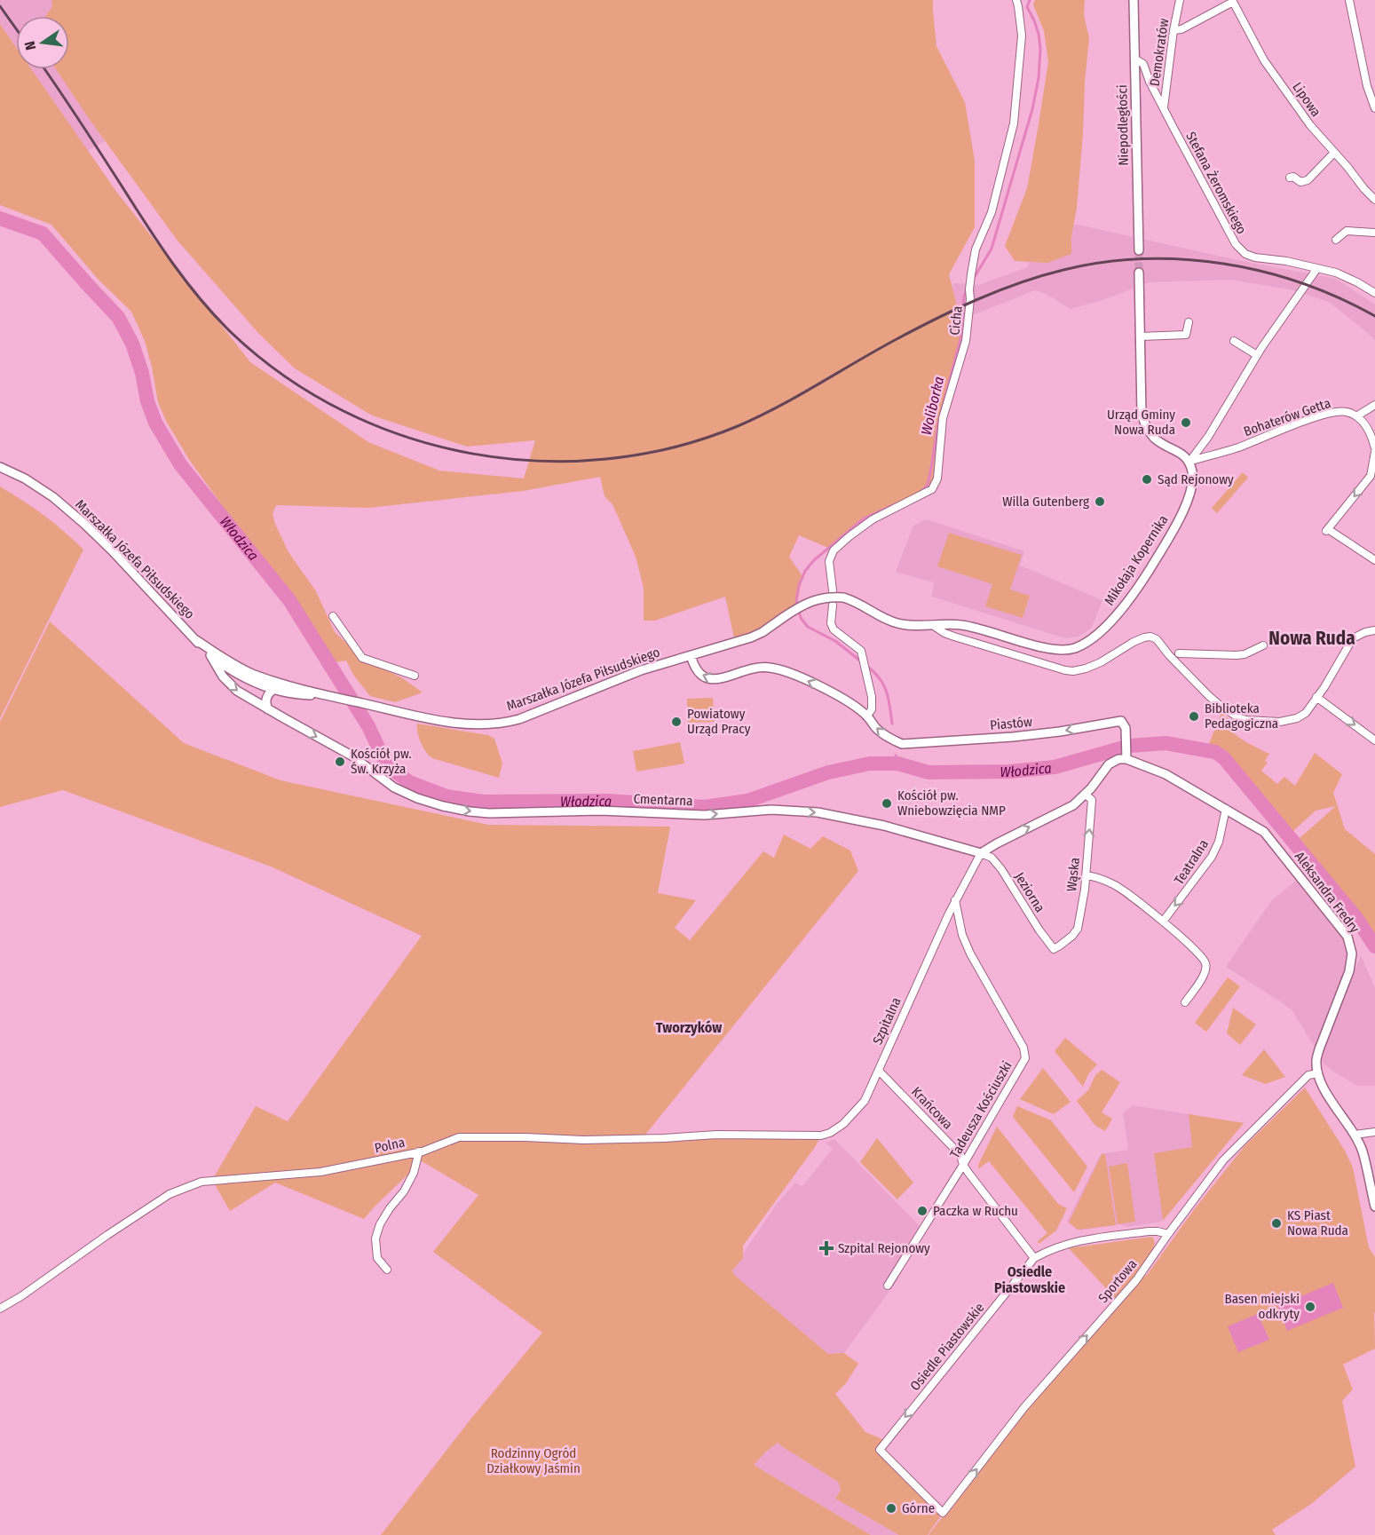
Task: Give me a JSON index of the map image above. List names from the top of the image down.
{
  "streets": {
    "street": [
      "Demokratów",
      "Lipowa",
      "Niepodległości",
      "Stefana Żeromskiego",
      "Cicha",
      "Bohaterów Getta",
      "Marszałka Józefa Piłsudskiego",
      "Mikołaja Kopernika",
      "Piastów",
      "Cmentarna",
      "Teatralna",
      "Wąska",
      "Jeziorna",
      "Aleksandra Fredry",
      "Szpitalna",
      "Krańcowa",
      "Tadeusza Kościuszki",
      "Polna",
      "Sportowa",
      "Osiedle Piastowskie"
    ]
  },
  "crossings": [
    ["Demokratów", "Stefana Żeromskiego"],
    ["Niepodległości", "Stefana Żeromskiego"],
    ["Cicha", "Piastów"],
    ["Bohaterów Getta", "Mikołaja Kopernika"],
    ["Marszałka Józefa Piłsudskiego", "Mikołaja Kopernika"],
    ["Marszałka Józefa Piłsudskiego", "Cmentarna"],
    ["Piastów", "Aleksandra Fredry"],
    ["Cmentarna", "Jeziorna"],
    ["Teatralna", "Aleksandra Fredry"],
    ["Wąska", "Jeziorna"],
    ["Aleksandra Fredry", "Sportowa"],
    ["Szpitalna", "Krańcowa"],
    ["Szpitalna", "Tadeusza Kościuszki"],
    ["Szpitalna", "Polna"],
    ["Krańcowa", "Tadeusza Kościuszki"],
    ["Sportowa", "Osiedle Piastowskie"]
  ],
  "one_way": [
    "Piastów",
    "Cmentarna",
    "Teatralna",
    "Wąska",
    "Sportowa",
    "Osiedle Piastowskie"
  ],
  "districts": ["Nowa Ruda", "Tworzyków", "Osiedle Piastowskie"],
  "water": ["Woliborka", "Włodzica"],
  "parks": ["Rodzinny Ogród Działkowy Jaśmin"],
  "places": {
    "other": [
      "Urząd Gminy Nowa Ruda",
      "Sąd Rejonowy",
      "Willa Gutenberg",
      "Biblioteka Pedagogiczna",
      "Powiatowy Urząd Pracy",
      "Kościół pw. Św. Krzyża",
      "Kościół pw. Wniebowzięcia NMP",
      "Paczka w Ruchu",
      "KS Piast Nowa Ruda",
      "Basen miejski odkryty",
      "Górne"
    ],
    "health": ["Szpital Rejonowy"]
  },
  "north": "left"
}
